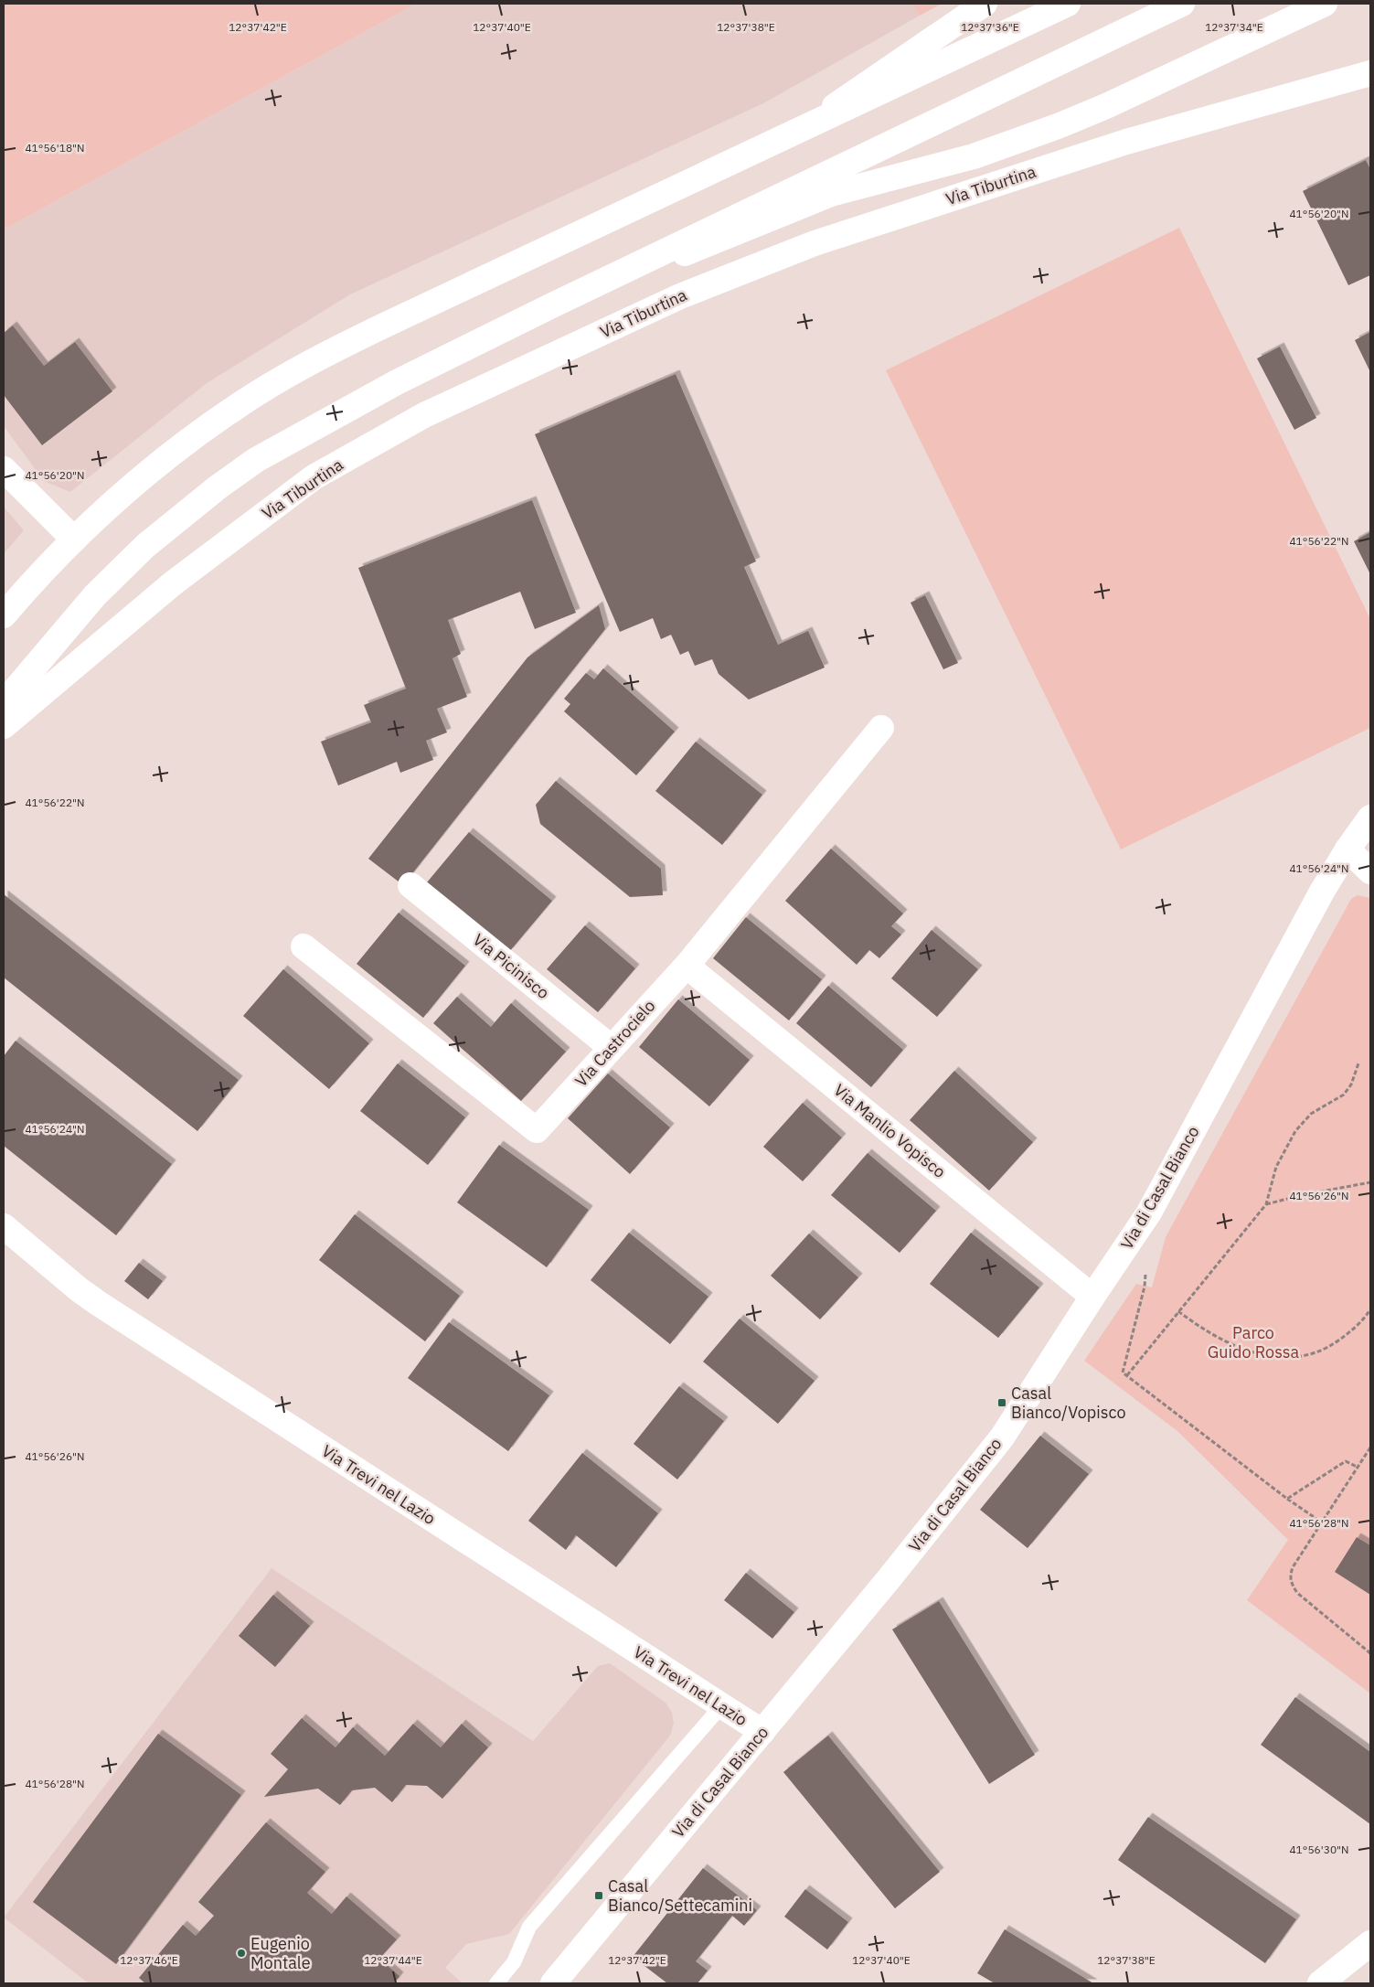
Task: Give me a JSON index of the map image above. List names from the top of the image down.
{
  "streets": {
    "street": [
      "Via Tiburtina",
      "Via Picinisco",
      "Via Castrocielo",
      "Via Manlio Vopisco",
      "Via di Casal Bianco",
      "Via Trevi nel Lazio"
    ]
  },
  "crossings": [
    ["Via Picinisco", "Via Castrocielo"],
    ["Via Castrocielo", "Via Manlio Vopisco"],
    ["Via Manlio Vopisco", "Via di Casal Bianco"],
    ["Via di Casal Bianco", "Via Trevi nel Lazio"]
  ],
  "parks": ["Parco Guido Rossa"],
  "places": {
    "transit": ["Casal Bianco/Vopisco", "Casal Bianco/Settecamini"],
    "other": ["Eugenio Montale"]
  },
  "coordinates": [
    "12°37'42\"E",
    "12°37'40\"E",
    "12°37'38\"E",
    "12°37'36\"E",
    "12°37'34\"E",
    "41°56'18\"N",
    "41°56'20\"N",
    "41°56'22\"N",
    "41°56'24\"N",
    "41°56'26\"N",
    "41°56'28\"N",
    "41°56'30\"N",
    "12°37'46\"E",
    "12°37'44\"E"
  ]
}
